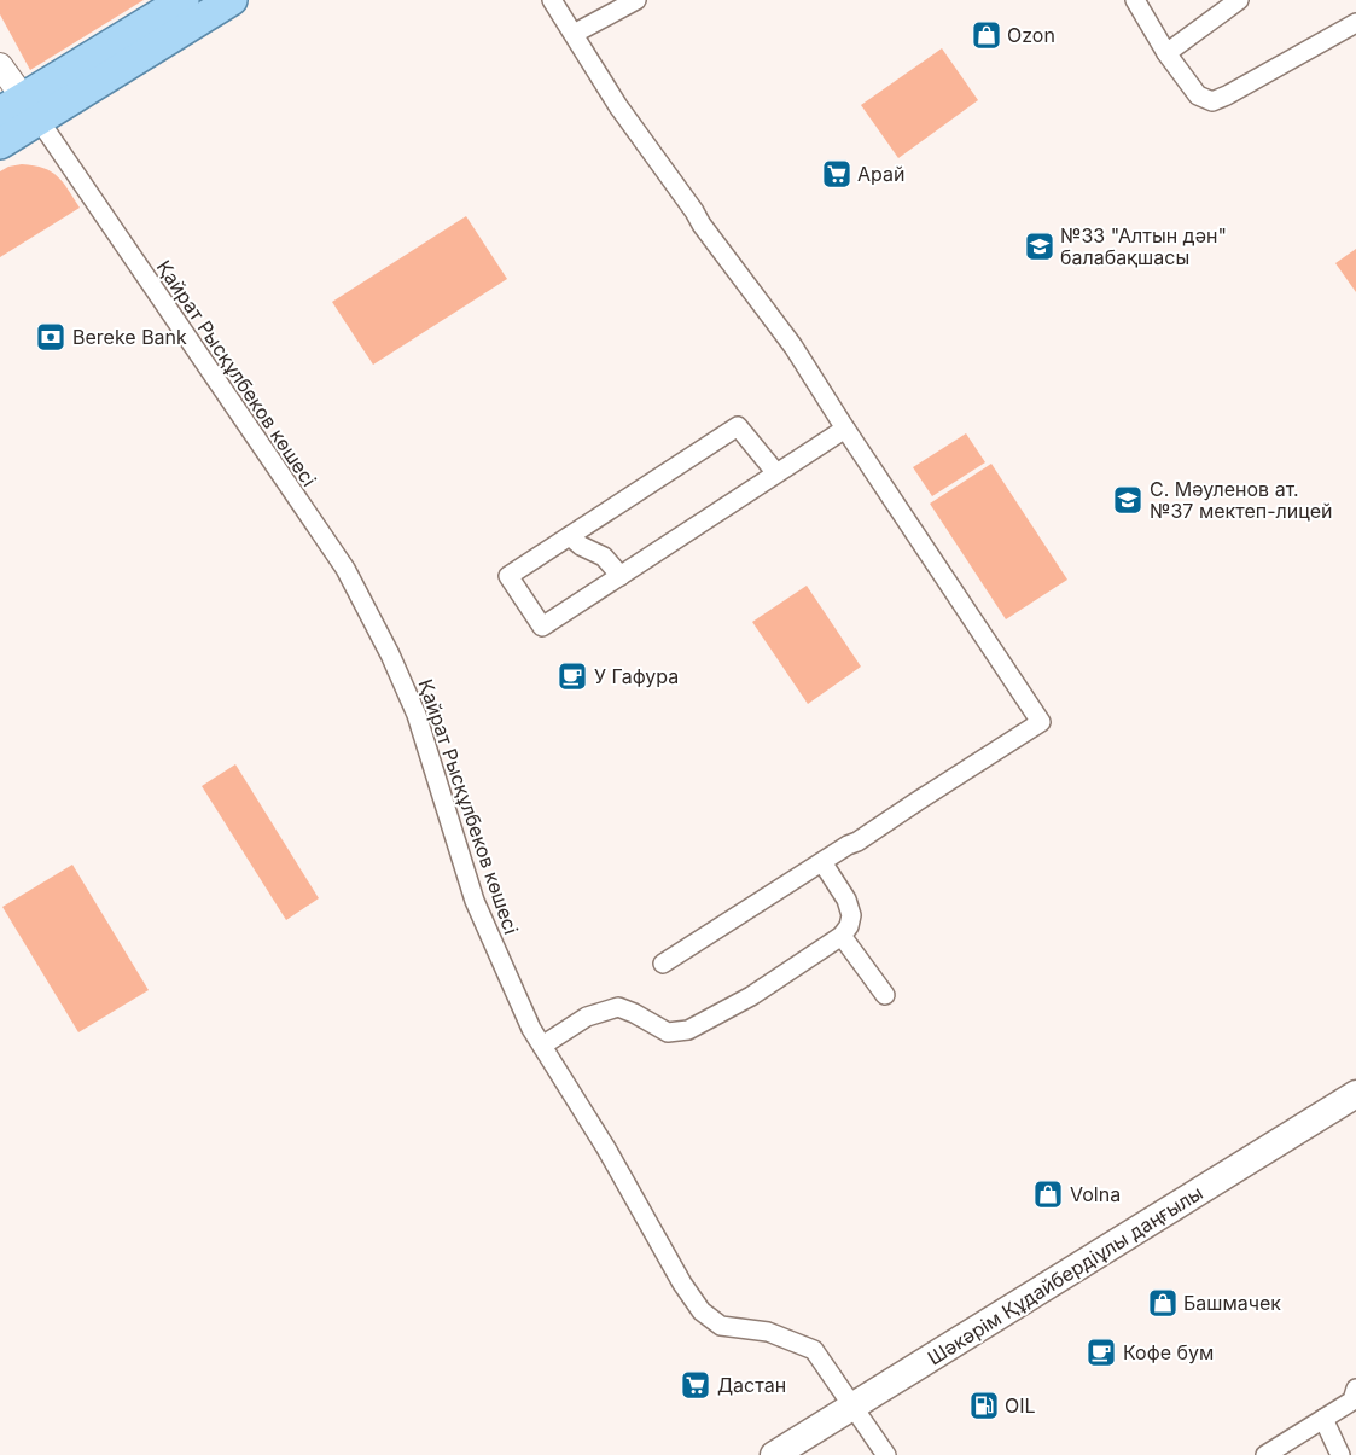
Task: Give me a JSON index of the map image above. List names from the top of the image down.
{
  "streets": {
    "main road": ["Шәкәрім Құдайбердіұлы даңғылы"],
    "street": ["Қайрат Рысқұлбеков көшесі"]
  },
  "crossings": [
    ["Қайрат Рысқұлбеков көшесі", "Шәкәрім Құдайбердіұлы даңғылы"]
  ],
  "places": {
    "shop": ["Ozon", "Volna", "Башмачек"],
    "supermarket": ["Арай", "Дастан"],
    "school or university": ["№33 \"Алтын дән\" балабақшасы", "С. Мәуленов ат. №37 мектеп-лицей"],
    "bank": ["Bereke Bank"],
    "cafe": ["У Гафура", "Кофе бум"],
    "fuel station": ["OIL"]
  }
}
